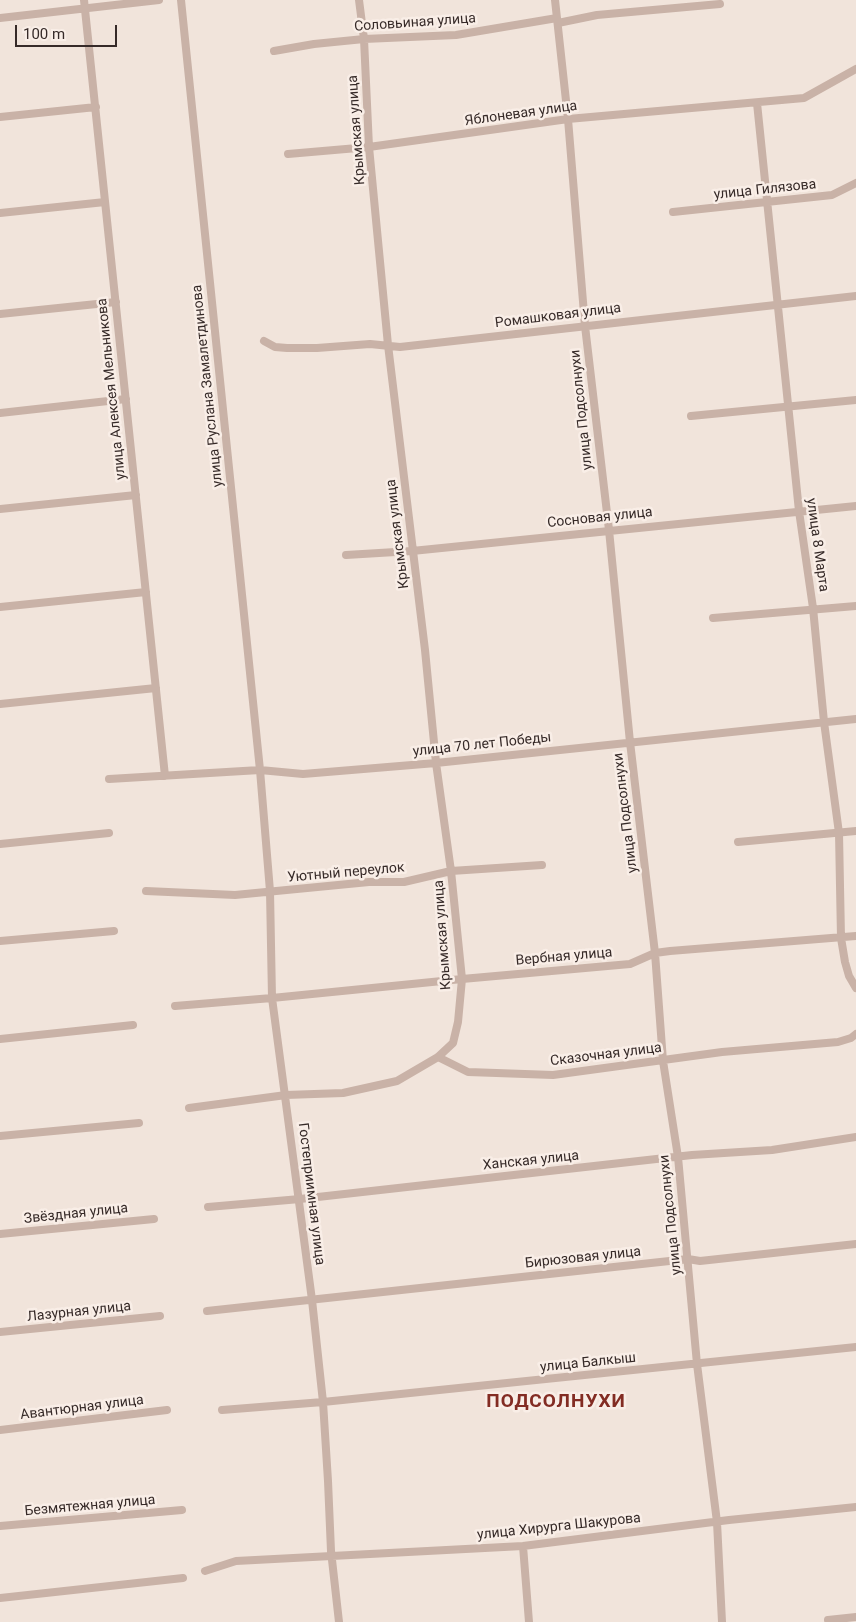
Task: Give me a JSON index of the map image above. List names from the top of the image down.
{
  "streets": {
    "street": [
      "Соловьиная улица",
      "Яблоневая улица",
      "Крымская улица",
      "улица Гилязова",
      "Ромашковая улица",
      "улица Руслана Замалетдинова",
      "улица Алексея Мельникова",
      "улица Подсолнухи",
      "Сосновая улица",
      "улица 8 Марта",
      "улица 70 лет Победы",
      "Уютный переулок",
      "Вербная улица",
      "Сказочная улица",
      "Ханская улица",
      "Гостеприимная улица",
      "Звёздная улица",
      "Бирюзовая улица",
      "Лазурная улица",
      "улица Балкыш",
      "Авантюрная улица",
      "Безмятежная улица",
      "улица Хирурга Шакурова"
    ]
  },
  "crossings": [
    ["Соловьиная улица", "Крымская улица"],
    ["Соловьиная улица", "улица Подсолнухи"],
    ["Яблоневая улица", "Крымская улица"],
    ["Яблоневая улица", "улица Подсолнухи"],
    ["Яблоневая улица", "улица 8 Марта"],
    ["Крымская улица", "Ромашковая улица"],
    ["Крымская улица", "Сосновая улица"],
    ["Крымская улица", "улица 70 лет Победы"],
    ["Крымская улица", "Уютный переулок"],
    ["Крымская улица", "Вербная улица"],
    ["Крымская улица", "Сказочная улица"],
    ["улица Гилязова", "улица 8 Марта"],
    ["Ромашковая улица", "улица Подсолнухи"],
    ["Ромашковая улица", "улица 8 Марта"],
    ["улица Руслана Замалетдинова", "улица 70 лет Победы"],
    ["улица Руслана Замалетдинова", "Гостеприимная улица"],
    ["улица Алексея Мельникова", "улица 70 лет Победы"],
    ["улица Подсолнухи", "Сосновая улица"],
    ["улица Подсолнухи", "улица 70 лет Победы"],
    ["улица Подсолнухи", "Вербная улица"],
    ["улица Подсолнухи", "Сказочная улица"],
    ["улица Подсолнухи", "Ханская улица"],
    ["улица Подсолнухи", "Бирюзовая улица"],
    ["улица Подсолнухи", "улица Балкыш"],
    ["улица Подсолнухи", "улица Хирурга Шакурова"],
    ["Сосновая улица", "улица 8 Марта"],
    ["улица 8 Марта", "улица 70 лет Победы"],
    ["улица 8 Марта", "Вербная улица"],
    ["улица 70 лет Победы", "Гостеприимная улица"],
    ["Уютный переулок", "Гостеприимная улица"],
    ["Вербная улица", "Гостеприимная улица"],
    ["Ханская улица", "Гостеприимная улица"],
    ["Гостеприимная улица", "Бирюзовая улица"],
    ["Гостеприимная улица", "улица Балкыш"],
    ["Гостеприимная улица", "улица Хирурга Шакурова"]
  ],
  "districts": ["ПОДСОЛНУХИ"],
  "scale_bar": "100 m"
}
